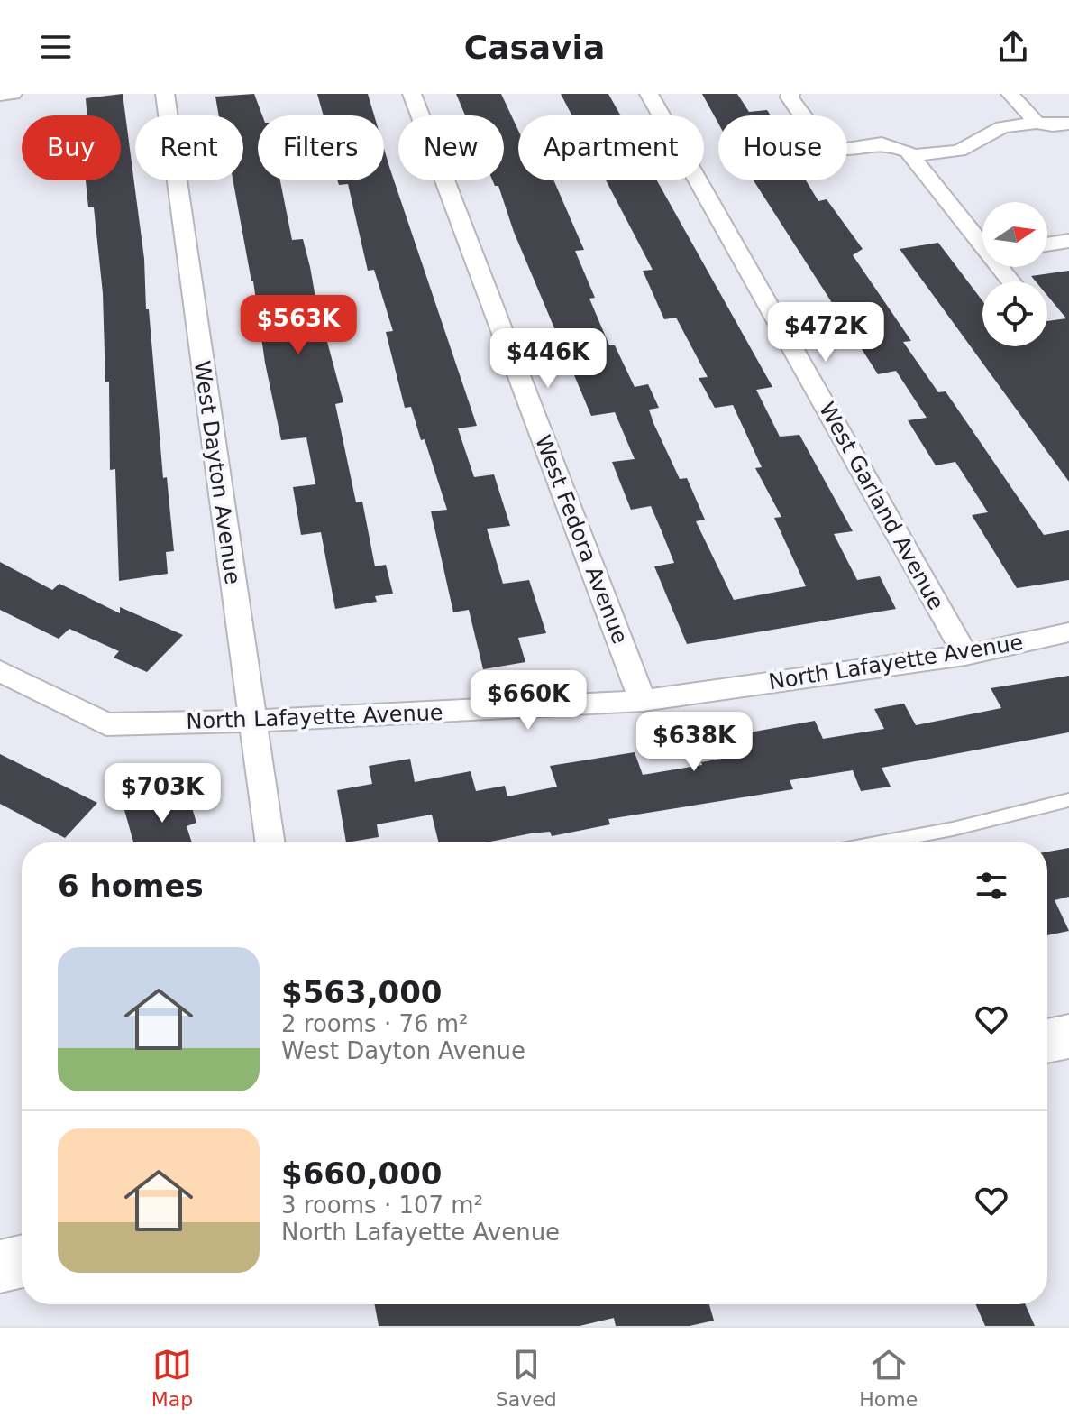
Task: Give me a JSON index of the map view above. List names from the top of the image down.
{
  "streets": {
    "street": [
      "West Dayton Avenue",
      "West Garland Avenue",
      "West Fedora Avenue",
      "North Lafayette Avenue"
    ]
  },
  "crossings": [
    ["West Dayton Avenue", "North Lafayette Avenue"],
    ["West Garland Avenue", "North Lafayette Avenue"],
    ["West Fedora Avenue", "North Lafayette Avenue"]
  ],
  "north": "right",
  "page": {
    "header": "Casavia",
    "chip": [
      "Buy",
      "Rent",
      "Filters",
      "New",
      "Apartment",
      "House"
    ],
    "price": [
      "$563K",
      "$472K",
      "$446K",
      "$660K",
      "$638K",
      "$703K"
    ],
    "heading": "6 homes",
    "list": [
      {
        "name": "$563,000",
        "note": "2 rooms · 76 m² · West Dayton Avenue"
      },
      {
        "name": "$660,000",
        "note": "3 rooms · 107 m² · North Lafayette Avenue"
      }
    ],
    "tabs": ["Map", "Saved", "Home"]
  }
}
